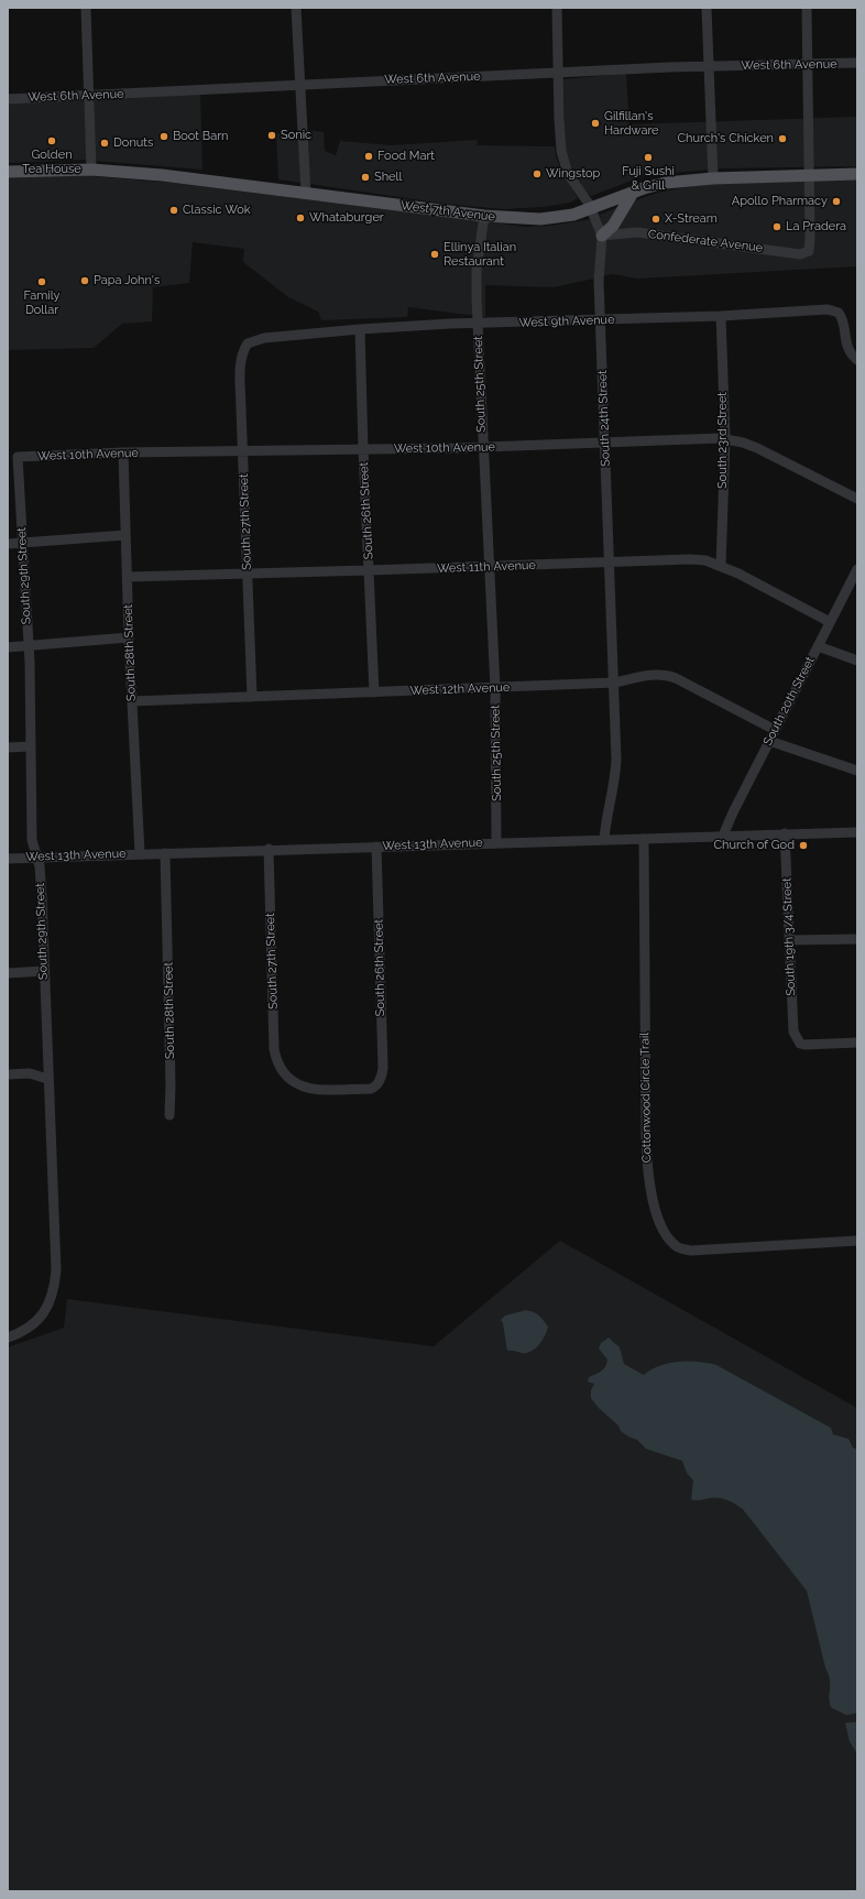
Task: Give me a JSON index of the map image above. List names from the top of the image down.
{
  "streets": {
    "main road": ["West 7th Avenue"],
    "street": [
      "West 6th Avenue",
      "Confederate Avenue",
      "West 9th Avenue",
      "South 25th Street",
      "South 24th Street",
      "South 23rd Street",
      "West 10th Avenue",
      "South 26th Street",
      "South 27th Street",
      "West 11th Avenue",
      "South 29th Street",
      "South 28th Street",
      "West 12th Avenue",
      "South 20th Street",
      "West 13th Avenue",
      "South 19th 3/4 Street",
      "Cottonwood Circle Trail"
    ]
  },
  "crossings": [
    ["West 6th Avenue", "South 24th Street"],
    ["West 7th Avenue", "Confederate Avenue"],
    ["West 7th Avenue", "South 25th Street"],
    ["West 7th Avenue", "South 24th Street"],
    ["Confederate Avenue", "South 24th Street"],
    ["West 9th Avenue", "South 25th Street"],
    ["West 9th Avenue", "South 24th Street"],
    ["West 9th Avenue", "South 23rd Street"],
    ["West 9th Avenue", "South 26th Street"],
    ["West 9th Avenue", "South 27th Street"],
    ["South 25th Street", "West 10th Avenue"],
    ["South 25th Street", "West 11th Avenue"],
    ["South 25th Street", "West 12th Avenue"],
    ["South 25th Street", "West 13th Avenue"],
    ["South 24th Street", "West 10th Avenue"],
    ["South 24th Street", "West 11th Avenue"],
    ["South 24th Street", "West 12th Avenue"],
    ["South 24th Street", "West 13th Avenue"],
    ["South 23rd Street", "West 10th Avenue"],
    ["South 23rd Street", "West 11th Avenue"],
    ["West 10th Avenue", "South 26th Street"],
    ["West 10th Avenue", "South 27th Street"],
    ["West 10th Avenue", "South 29th Street"],
    ["West 10th Avenue", "South 28th Street"],
    ["South 26th Street", "South 27th Street"],
    ["South 26th Street", "West 11th Avenue"],
    ["South 26th Street", "West 12th Avenue"],
    ["South 26th Street", "West 13th Avenue"],
    ["South 27th Street", "West 11th Avenue"],
    ["South 27th Street", "West 12th Avenue"],
    ["South 27th Street", "West 13th Avenue"],
    ["West 11th Avenue", "South 28th Street"],
    ["West 11th Avenue", "South 20th Street"],
    ["South 29th Street", "West 13th Avenue"],
    ["South 28th Street", "West 12th Avenue"],
    ["South 28th Street", "West 13th Avenue"],
    ["West 12th Avenue", "South 20th Street"],
    ["South 20th Street", "West 13th Avenue"],
    ["West 13th Avenue", "South 19th 3/4 Street"],
    ["West 13th Avenue", "Cottonwood Circle Trail"]
  ],
  "places": [
    "Gilfillan's Hardware",
    "Sonic",
    "Boot Barn",
    "Church's Chicken",
    "Golden Tea House",
    "Donuts",
    "Food Mart",
    "Fuji Sushi & Grill",
    "Wingstop",
    "Shell",
    "Apollo Pharmacy",
    "Classic Wok",
    "Whataburger",
    "X-Stream",
    "La Pradera",
    "Ellinya Italian Restaurant",
    "Papa John's",
    "Family Dollar",
    "Church of God"
  ]
}
